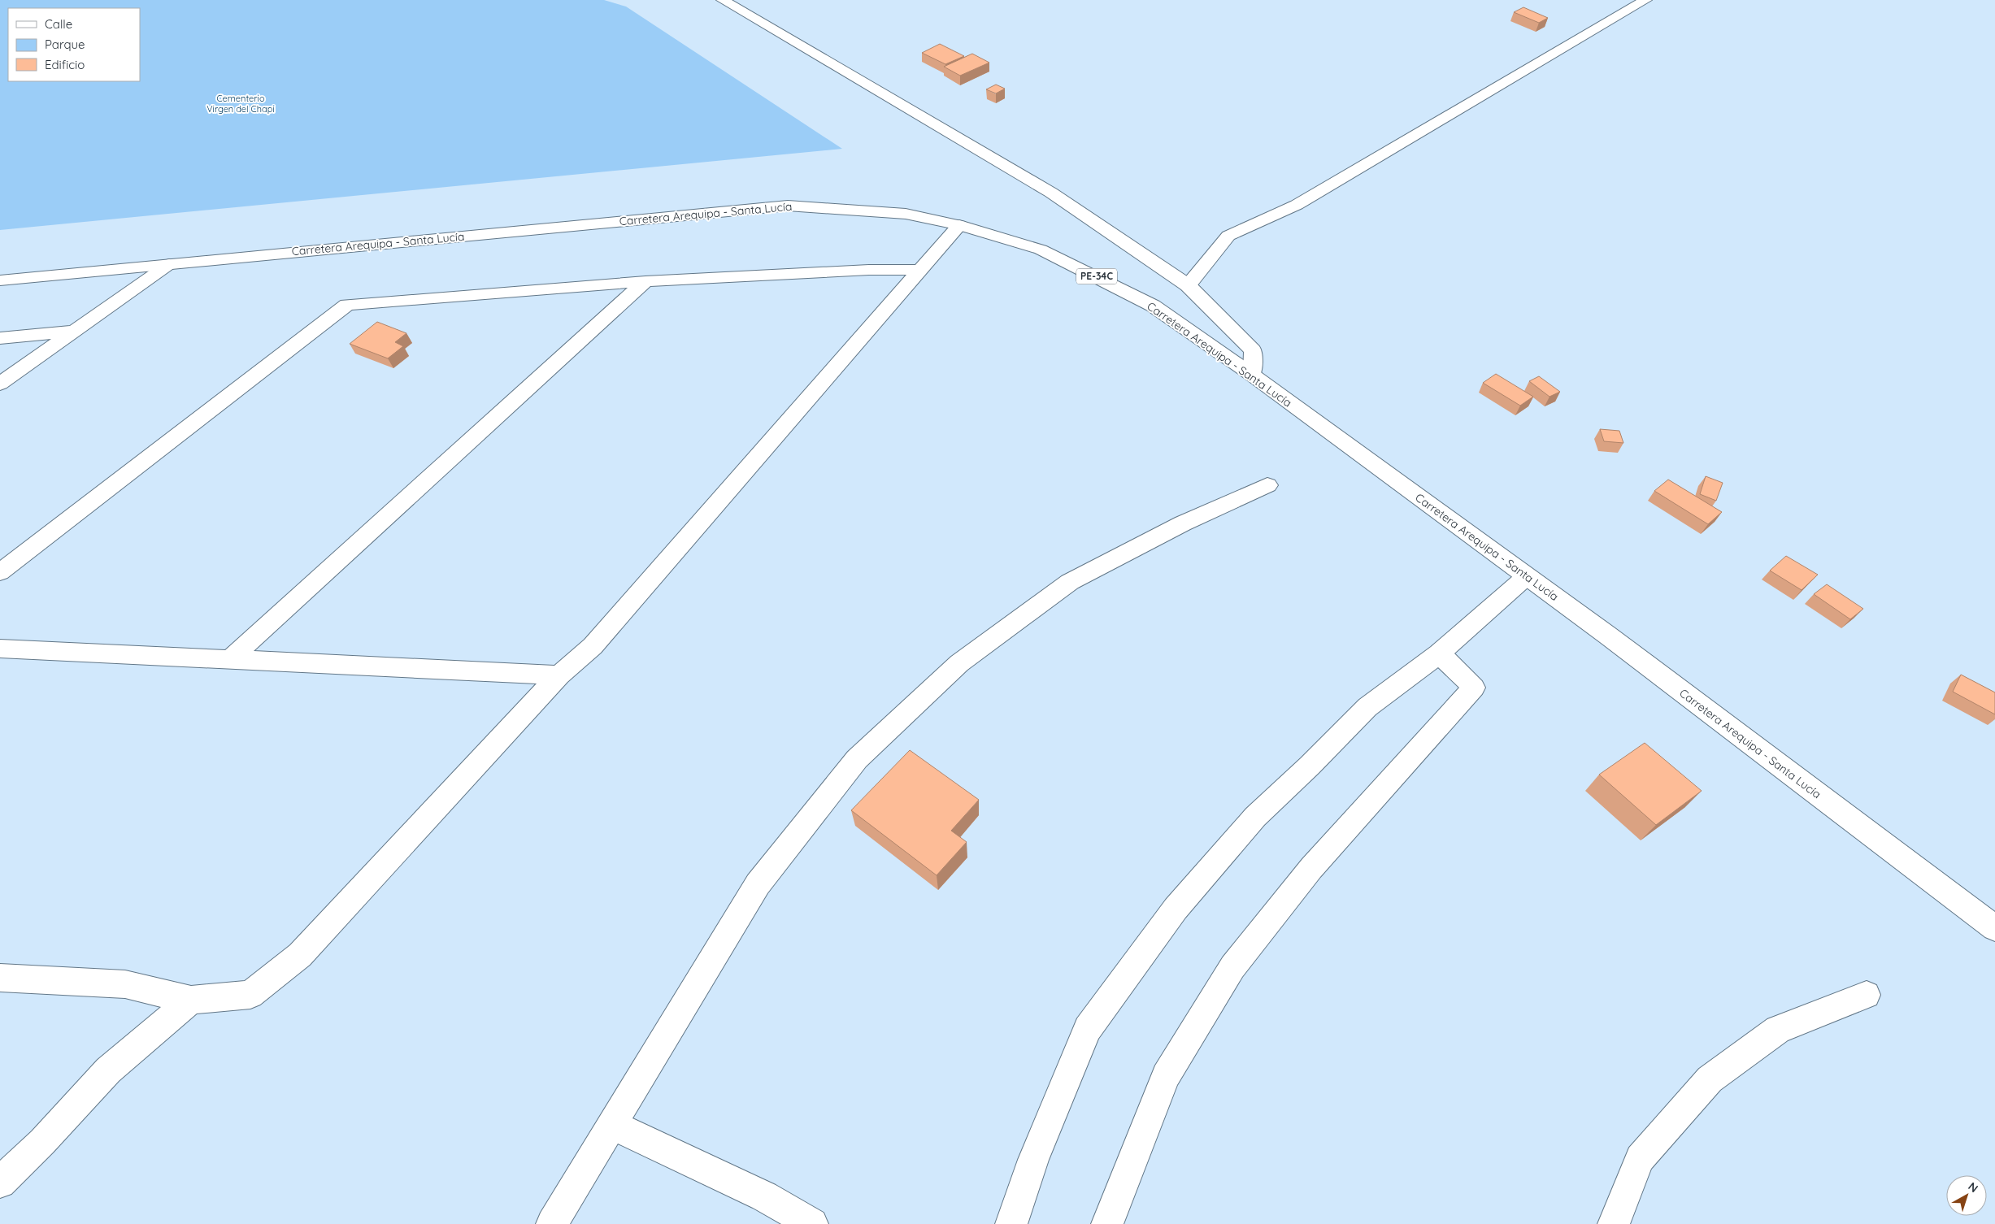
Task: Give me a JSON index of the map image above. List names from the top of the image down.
{
  "streets": {
    "street": ["Carretera Arequipa - Santa Lucía", "PE-34C"]
  },
  "parks": ["Cementerio Virgen del Chapi"],
  "legend": ["Calle", "Parque", "Edificio"],
  "north": "top right"
}
